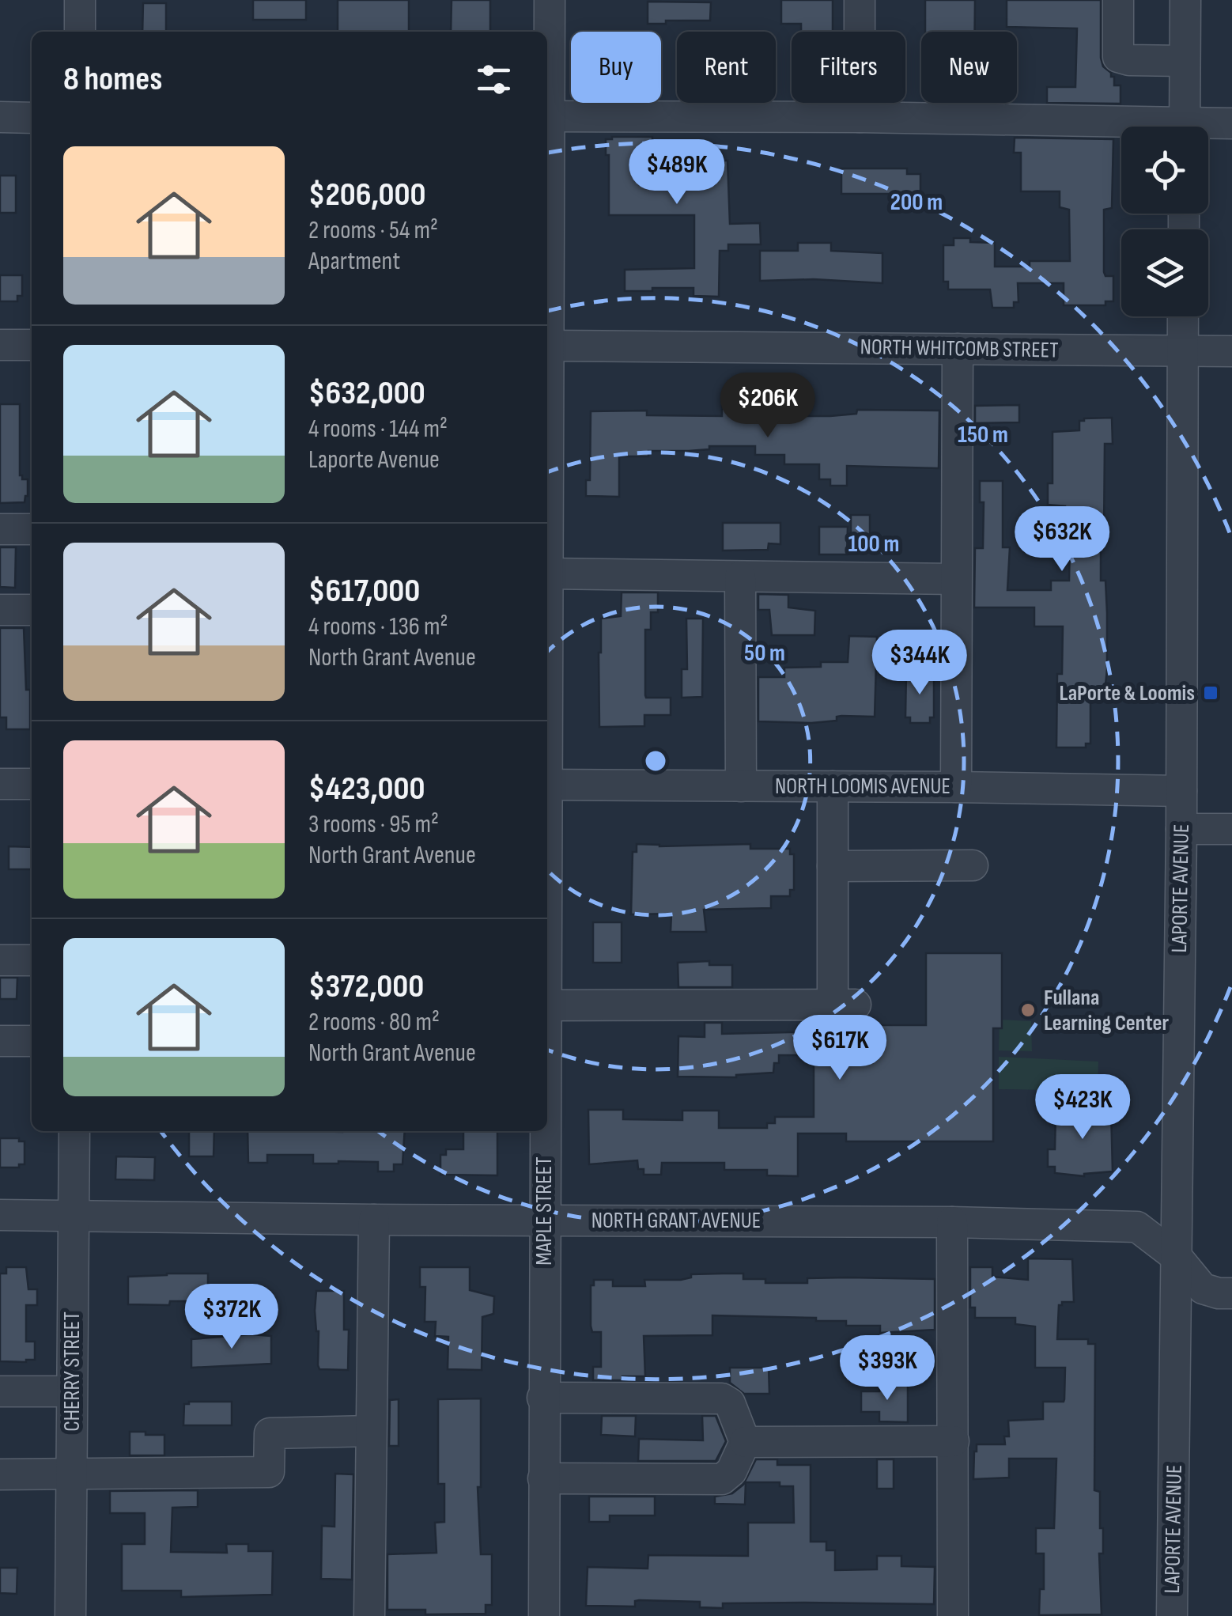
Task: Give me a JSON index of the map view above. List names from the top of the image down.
{
  "streets": {
    "street": [
      "NORTH WHITCOMB STREET",
      "NORTH LOOMIS AVENUE",
      "LAPORTE AVENUE",
      "MAPLE STREET",
      "NORTH GRANT AVENUE",
      "CHERRY STREET"
    ]
  },
  "crossings": [
    ["NORTH WHITCOMB STREET", "LAPORTE AVENUE"],
    ["NORTH LOOMIS AVENUE", "LAPORTE AVENUE"],
    ["LAPORTE AVENUE", "NORTH GRANT AVENUE"],
    ["MAPLE STREET", "NORTH GRANT AVENUE"],
    ["NORTH GRANT AVENUE", "CHERRY STREET"]
  ],
  "places": {
    "transit": ["LaPorte & Loomis"],
    "other": ["Fullana Learning Center"]
  },
  "page": {
    "chip": [
      "Buy",
      "Rent",
      "Filters",
      "New"
    ],
    "heading": "8 homes",
    "list": [
      {
        "name": "$206,000",
        "note": "2 rooms · 54 m² · Apartment"
      },
      {
        "name": "$632,000",
        "note": "4 rooms · 144 m² · Laporte Avenue"
      },
      {
        "name": "$617,000",
        "note": "4 rooms · 136 m² · North Grant Avenue"
      },
      {
        "name": "$423,000",
        "note": "3 rooms · 95 m² · North Grant Avenue"
      },
      {
        "name": "$372,000",
        "note": "2 rooms · 80 m² · North Grant Avenue"
      }
    ],
    "price": [
      "$489K",
      "$206K",
      "$632K",
      "$344K",
      "$617K",
      "$423K",
      "$372K",
      "$393K"
    ]
  },
  "rings": [
    "200 m",
    "150 m",
    "100 m",
    "50 m"
  ]
}
